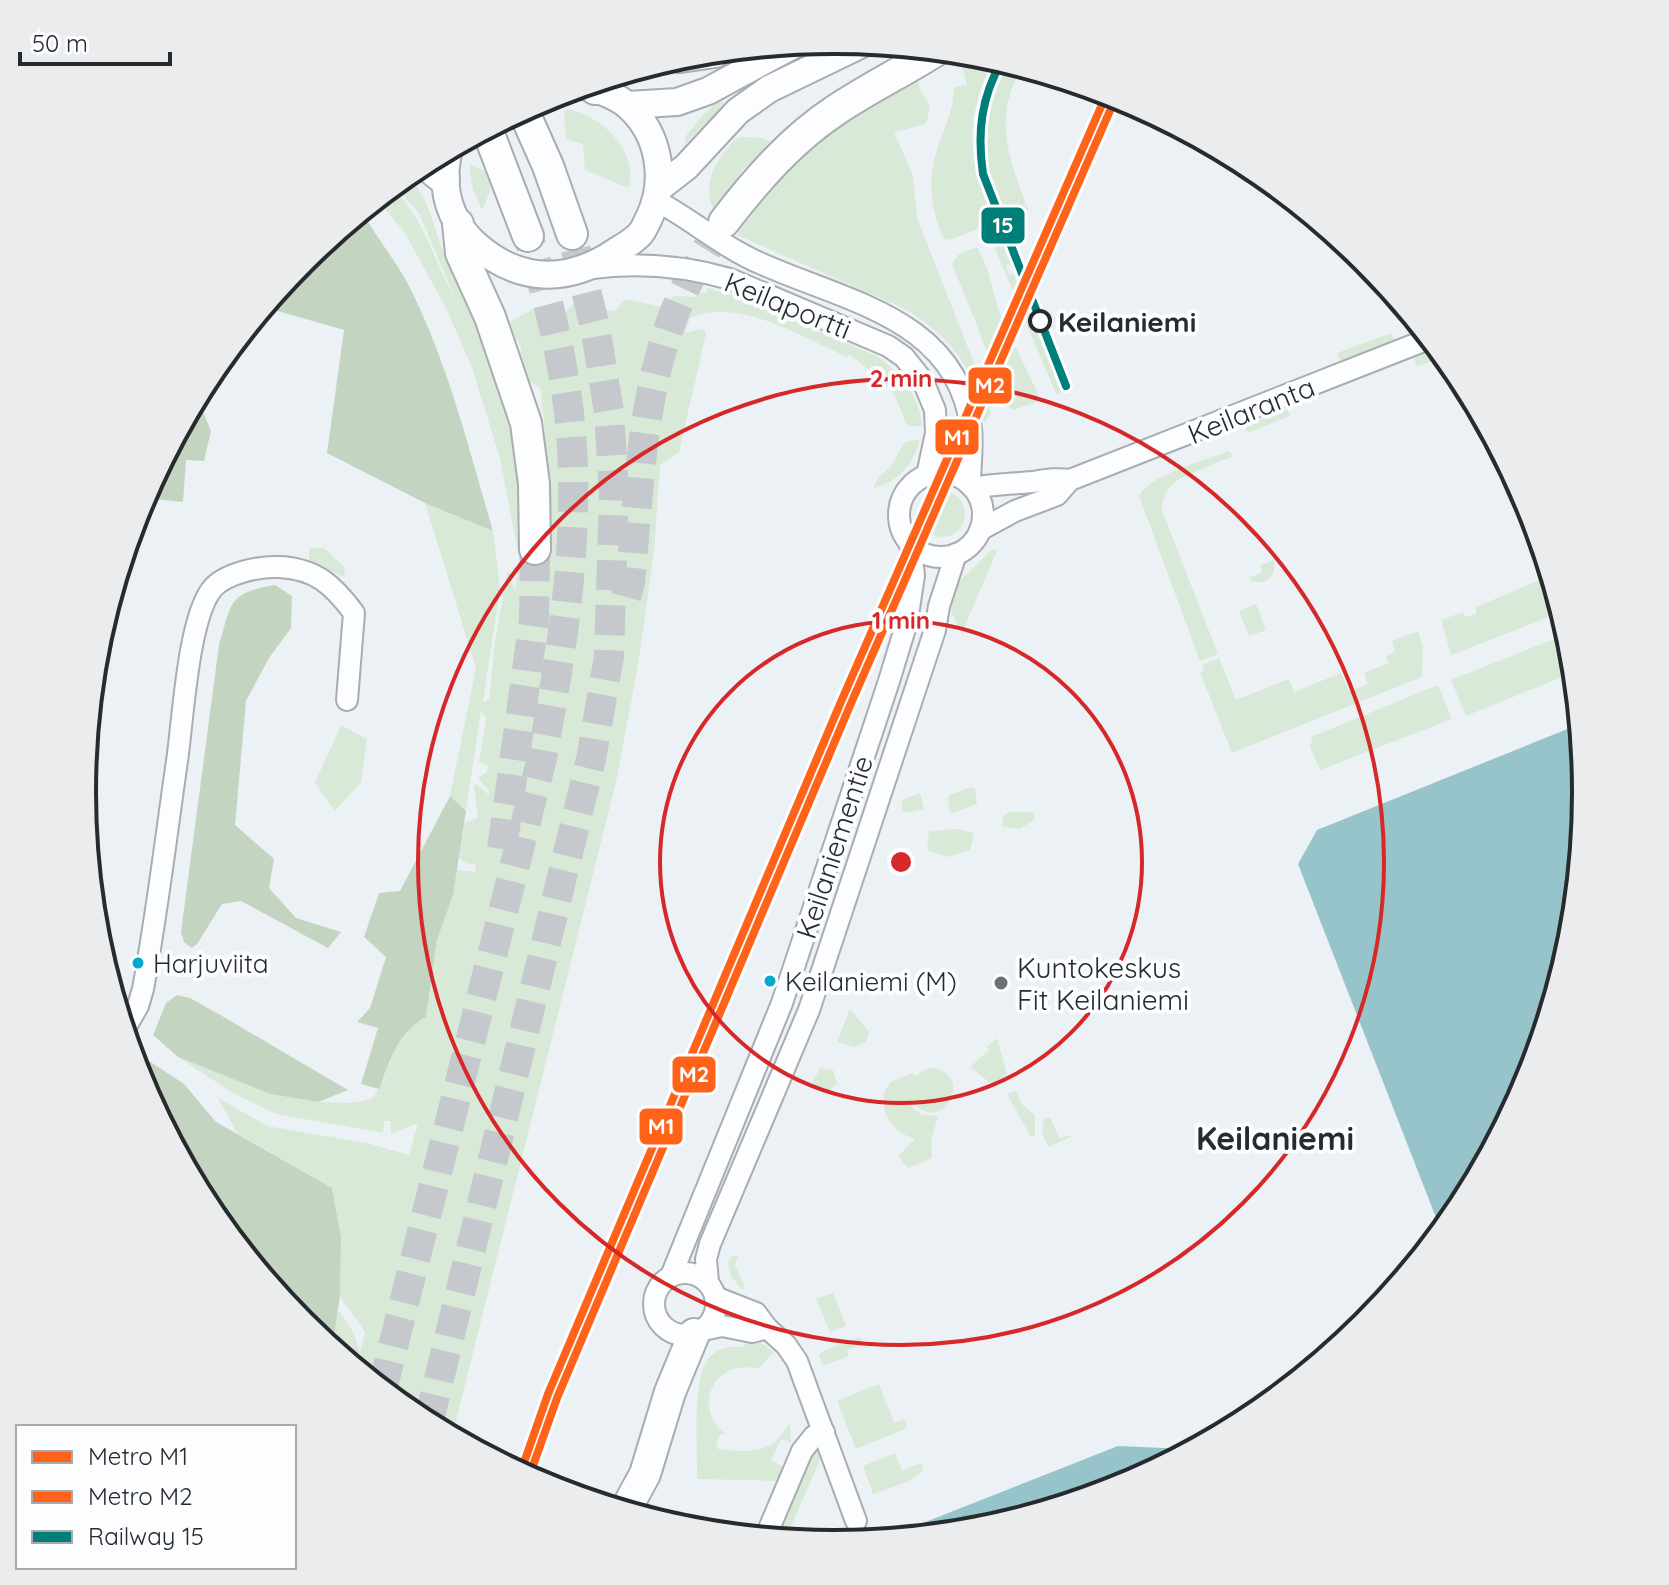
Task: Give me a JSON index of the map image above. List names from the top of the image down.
{
  "streets": {
    "street": ["Keilaportti", "Keilaranta", "Keilaniementie"]
  },
  "crossings": [
    ["Keilaportti", "Keilaranta"],
    ["Keilaportti", "Keilaniementie"],
    ["Keilaranta", "Keilaniementie"]
  ],
  "districts": ["Keilaniemi"],
  "places": [
    "Keilaniemi",
    "Harjuviita",
    "Keilaniemi (M)",
    "Kuntokeskus Fit Keilaniemi"
  ],
  "lines": ["rail line 15", "metro line M1", "metro line M2"],
  "legend": ["Metro M1", "Metro M2", "Railway 15"],
  "scale_bar": "50 m",
  "rings": ["2 min", "1 min"]
}
